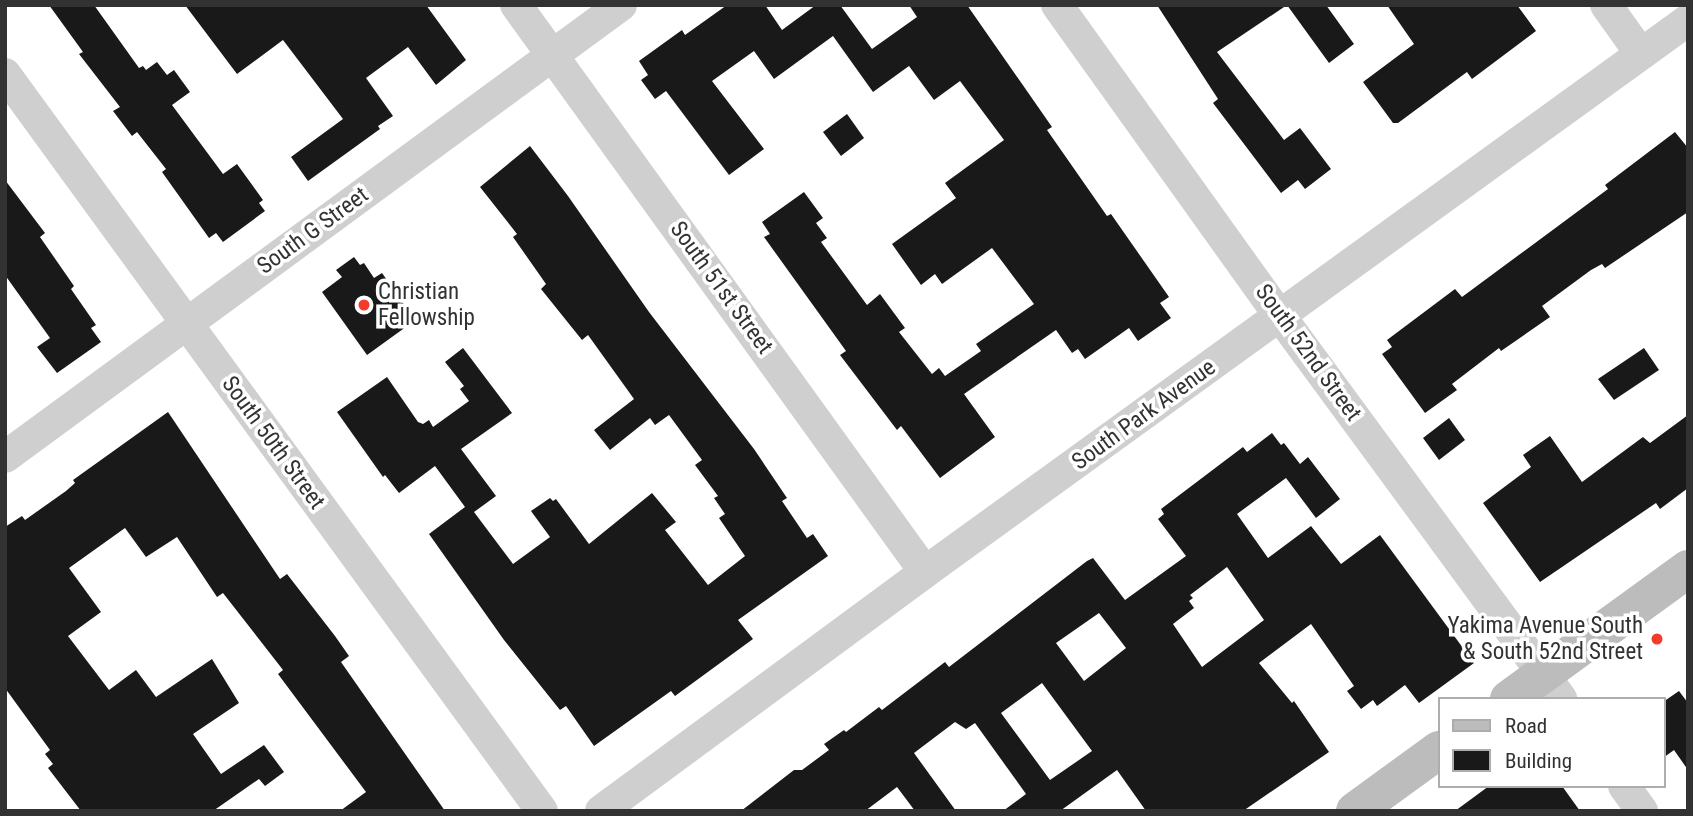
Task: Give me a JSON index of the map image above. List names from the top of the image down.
{
  "streets": {
    "street": [
      "South G Street",
      "South 51st Street",
      "South 52nd Street",
      "South Park Avenue",
      "South 50th Street"
    ]
  },
  "crossings": [
    ["South G Street", "South 51st Street"],
    ["South G Street", "South 50th Street"],
    ["South 51st Street", "South Park Avenue"],
    ["South 52nd Street", "South Park Avenue"]
  ],
  "places": ["Christian Fellowship", "Yakima Avenue South & South 52nd Street"],
  "legend": ["Road", "Building"]
}
